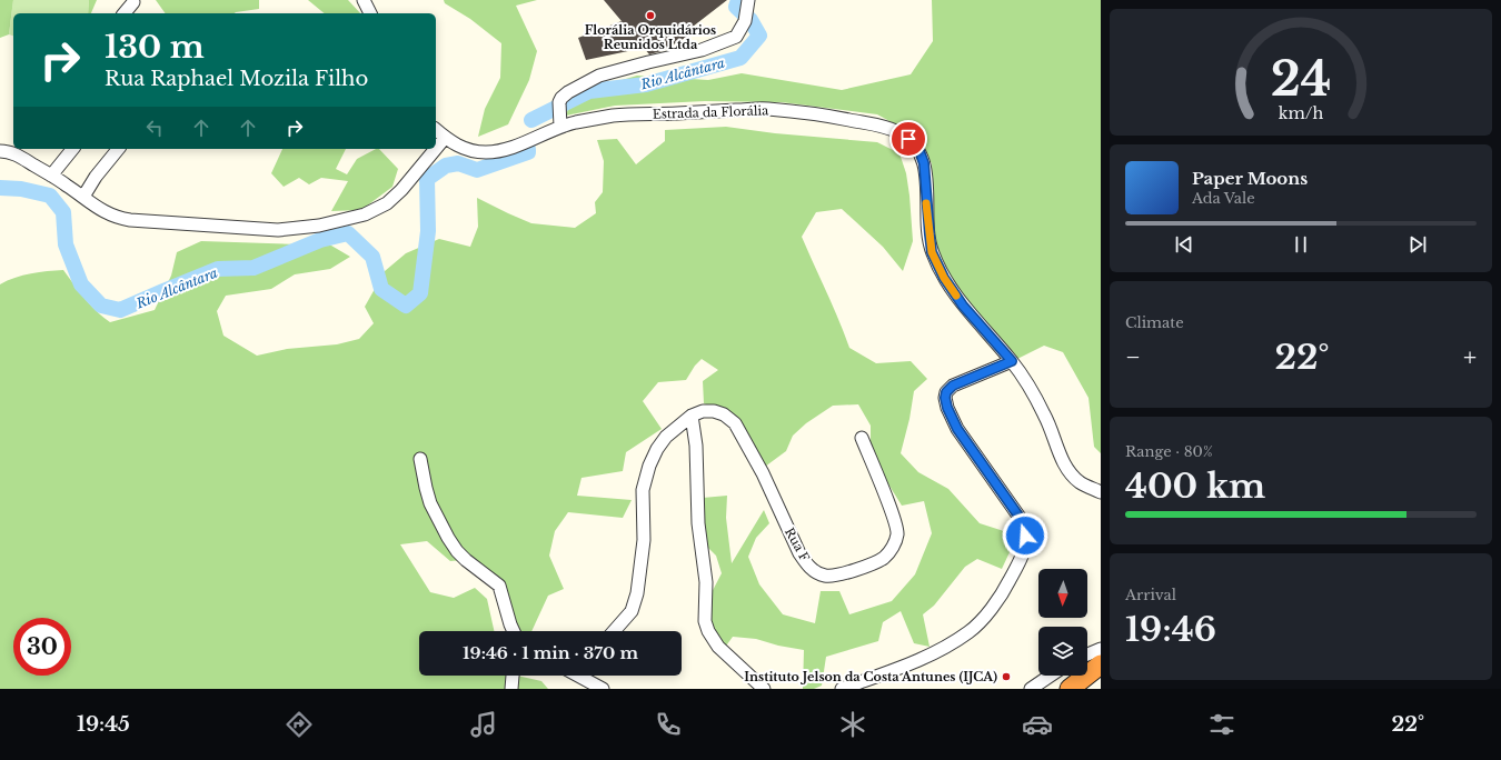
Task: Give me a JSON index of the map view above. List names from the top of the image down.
{
  "streets": {
    "street": ["Estrada da Florália", "Rua F"]
  },
  "water": ["Rio Alcântara"],
  "places": ["Florália Orquidários Reunidos Ltda", "Instituto Jelson da Costa Antunes (IJCA)"],
  "north": "bottom",
  "page": {
    "turn": ["130 m", "Rua Raphael Mozila Filho"],
    "song": ["Paper Moons", "Ada Vale"],
    "tile": [
      "Climate",
      ["Range · 80%", "400 km"],
      ["Arrival", "19:46"]
    ],
    "heat": ["−", "22°", "+"],
    "limit": "30",
    "trip": "19:46 · 1 min · 370 m",
    "tabs": ["19:45", "22°"],
    "gauge": ["24", "km/h"]
  }
}
